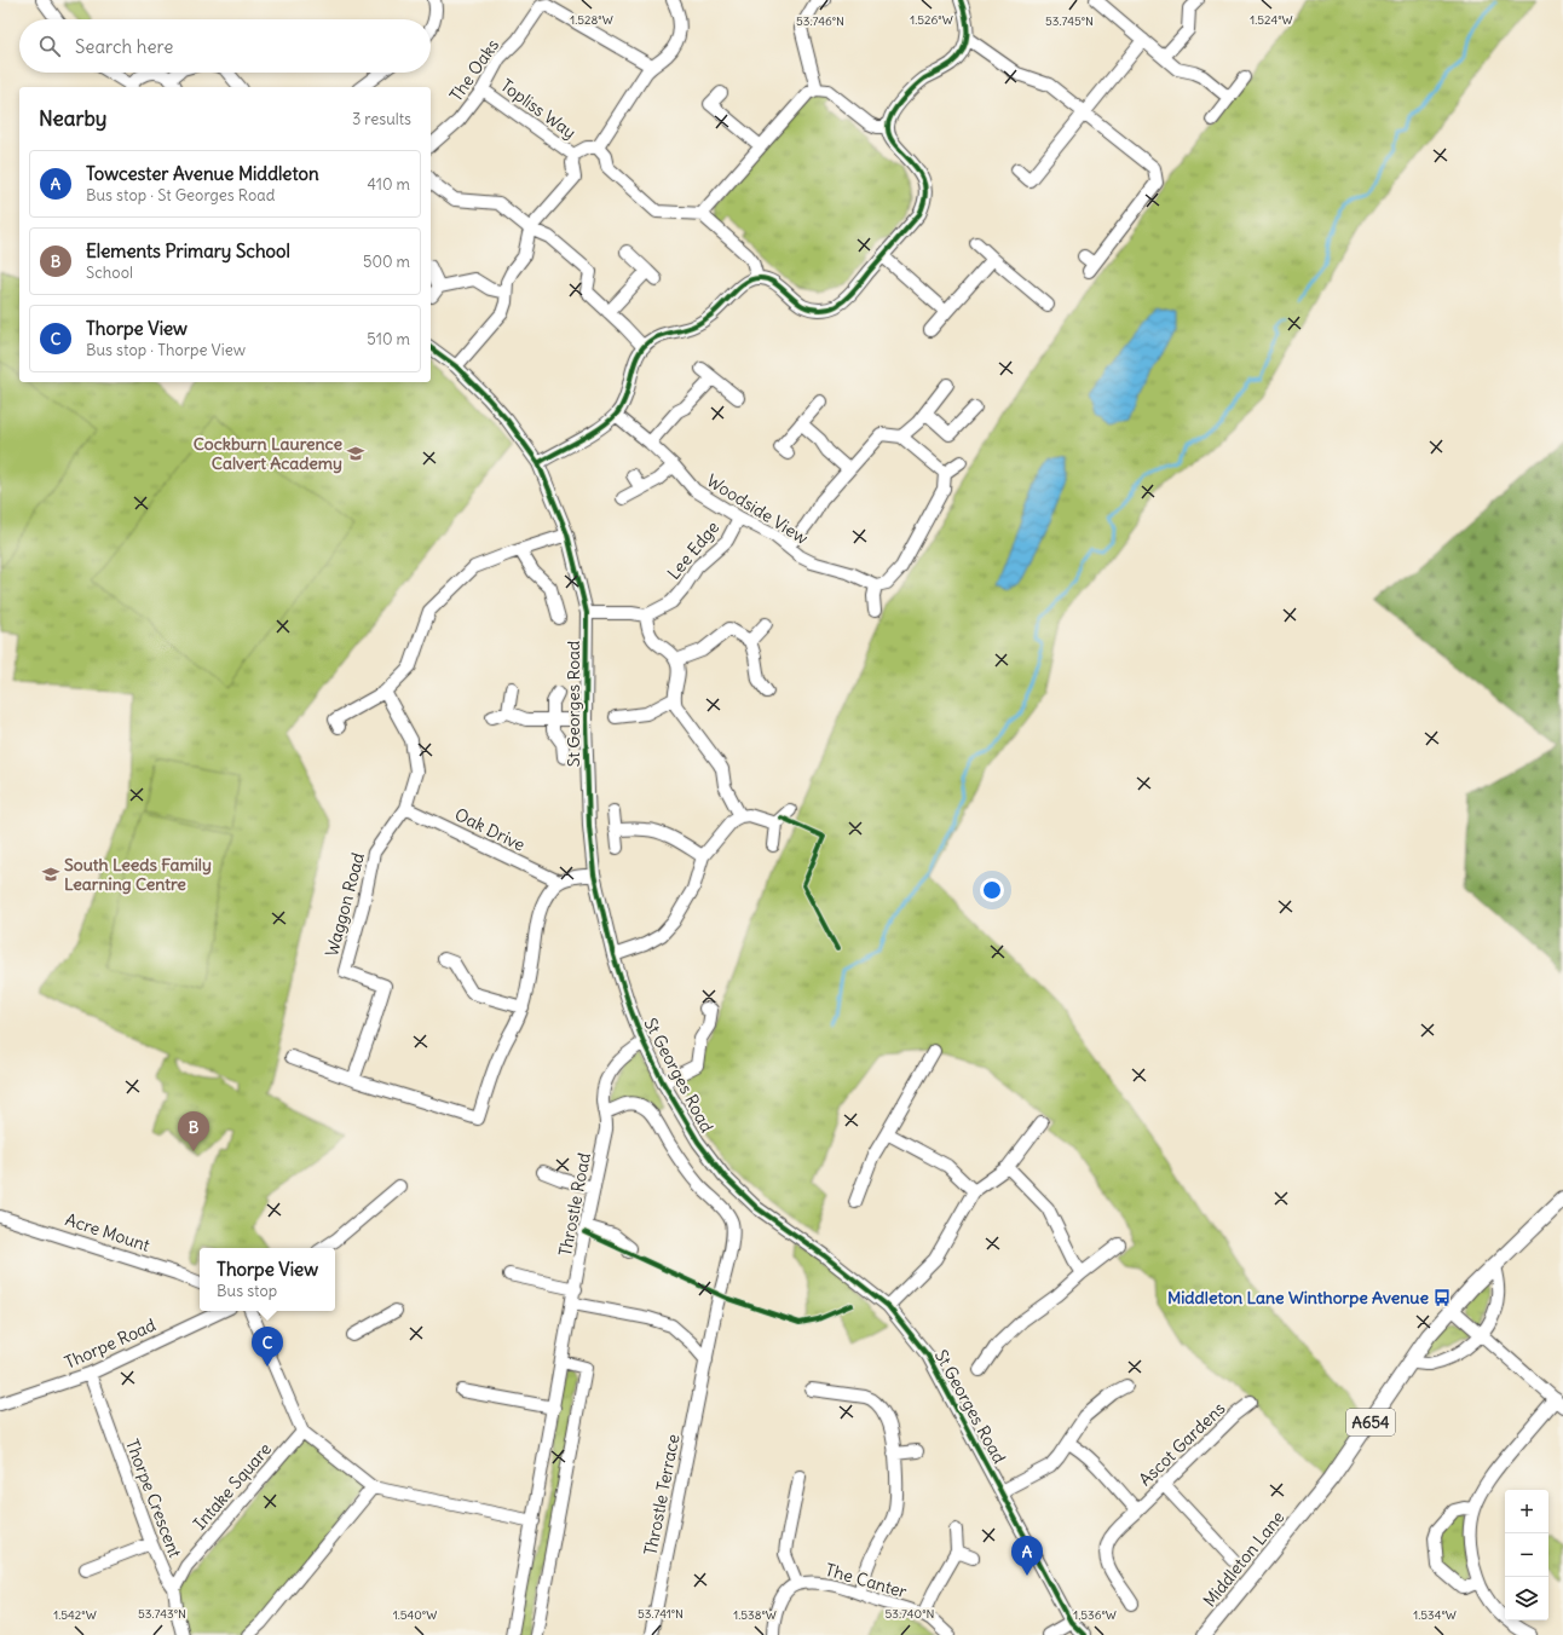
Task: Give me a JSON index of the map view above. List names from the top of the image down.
{
  "streets": {
    "main road": ["A654", "Middleton Lane"],
    "street": [
      "The Oaks",
      "Topliss Way",
      "Woodside View",
      "Lee Edge",
      "St Georges Road",
      "Oak Drive",
      "Waggon Road",
      "Throstle Road",
      "Acre Mount",
      "Thorpe Road",
      "Ascot Gardens",
      "Intake Square",
      "Throstle Terrace",
      "Thorpe Crescent",
      "The Canter"
    ]
  },
  "crossings": [
    ["The Oaks", "Topliss Way"],
    ["Woodside View", "Lee Edge"],
    ["St Georges Road", "Throstle Road"],
    ["Oak Drive", "Waggon Road"],
    ["Throstle Road", "Throstle Terrace"],
    ["Thorpe Road", "Thorpe Crescent"],
    ["Intake Square", "Thorpe Crescent"]
  ],
  "places": {
    "school or university": ["Cockburn Laurence Calvert Academy", "South Leeds Family Learning Centre"],
    "bus stop": ["Middleton Lane Winthorpe Avenue"]
  },
  "page": {
    "search": "Search here",
    "heading": ["Nearby", "3 results"],
    "list": [
      {
        "mark": "A",
        "name": "Towcester Avenue Middleton",
        "note": "Bus stop · St Georges Road",
        "value": "410 m"
      },
      {
        "mark": "B",
        "name": "Elements Primary School",
        "note": "School",
        "value": "500 m"
      },
      {
        "mark": "C",
        "name": "Thorpe View",
        "note": "Bus stop · Thorpe View",
        "value": "510 m"
      }
    ],
    "pins": ["B", "C", "A"],
    "popup": ["Thorpe View", "Bus stop"],
    "map_buttons": ["+", "−"]
  },
  "coordinates": [
    "1.528°W",
    "1.526°W",
    "1.524°W",
    "53.746°N",
    "53.745°N",
    "53.743°N",
    "53.741°N",
    "53.740°N",
    "1.542°W",
    "1.540°W",
    "1.538°W",
    "1.536°W",
    "1.534°W"
  ]
}
